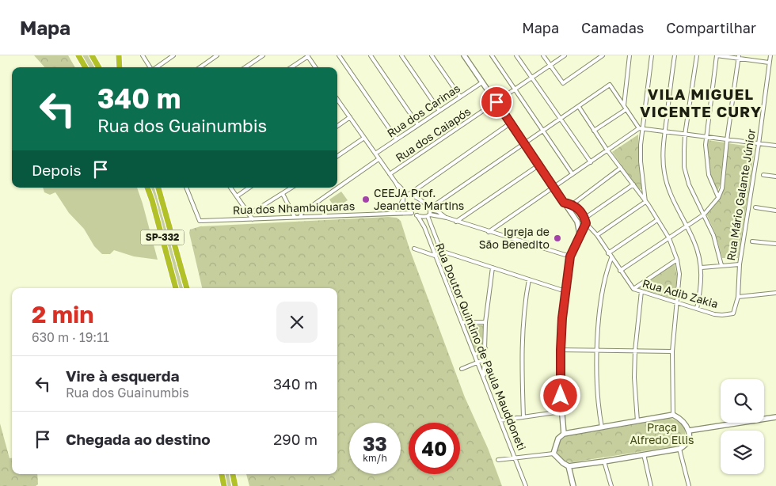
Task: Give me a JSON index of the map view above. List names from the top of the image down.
{
  "streets": {
    "highway": ["SP-332"],
    "street": [
      "Rua dos Carinas",
      "Rua dos Caiapós",
      "Rua Mário Galante Júnior",
      "Rua dos Nhambiquaras",
      "Rua Adib Zakia",
      "Rua Doutor Quintino de Paula Mauddoneti"
    ]
  },
  "crossings": [
    ["Rua Mário Galante Júnior", "Rua Adib Zakia"]
  ],
  "districts": ["VILA MIGUEL VICENTE CURY"],
  "parks": ["Praça Alfredo Ellis"],
  "places": ["CEEJA Prof. Jeanette Martins", "Igreja de São Benedito"],
  "page": {
    "header": "Mapa",
    "nav": ["Mapa", "Camadas", "Compartilhar"],
    "turn": ["340 m", "Rua dos Guainumbis"],
    "then": "Depois",
    "heading": ["2 min", "630 m · 19:11"],
    "list": [
      {
        "name": "Vire à esquerda",
        "note": "Rua dos Guainumbis",
        "value": "340 m"
      },
      {
        "name": "Chegada ao destino",
        "value": "290 m"
      }
    ],
    "speed": "33 km/h",
    "limit": "40"
  }
}
